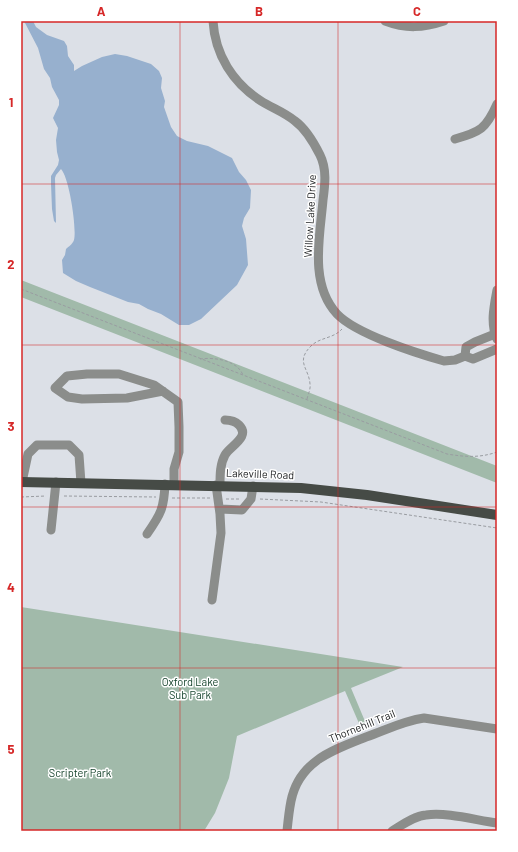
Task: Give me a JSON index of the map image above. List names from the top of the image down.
{
  "streets": {
    "main road": ["Lakeville Road"],
    "street": ["Willow Lake Drive", "Thornehill Trail"]
  },
  "parks": ["Oxford Lake Sub Park", "Scripter Park"],
  "grid": {
    "columns": ["A", "B", "C"],
    "rows": [
      "1",
      "2",
      "3",
      "4",
      "5"
    ]
  }
}
